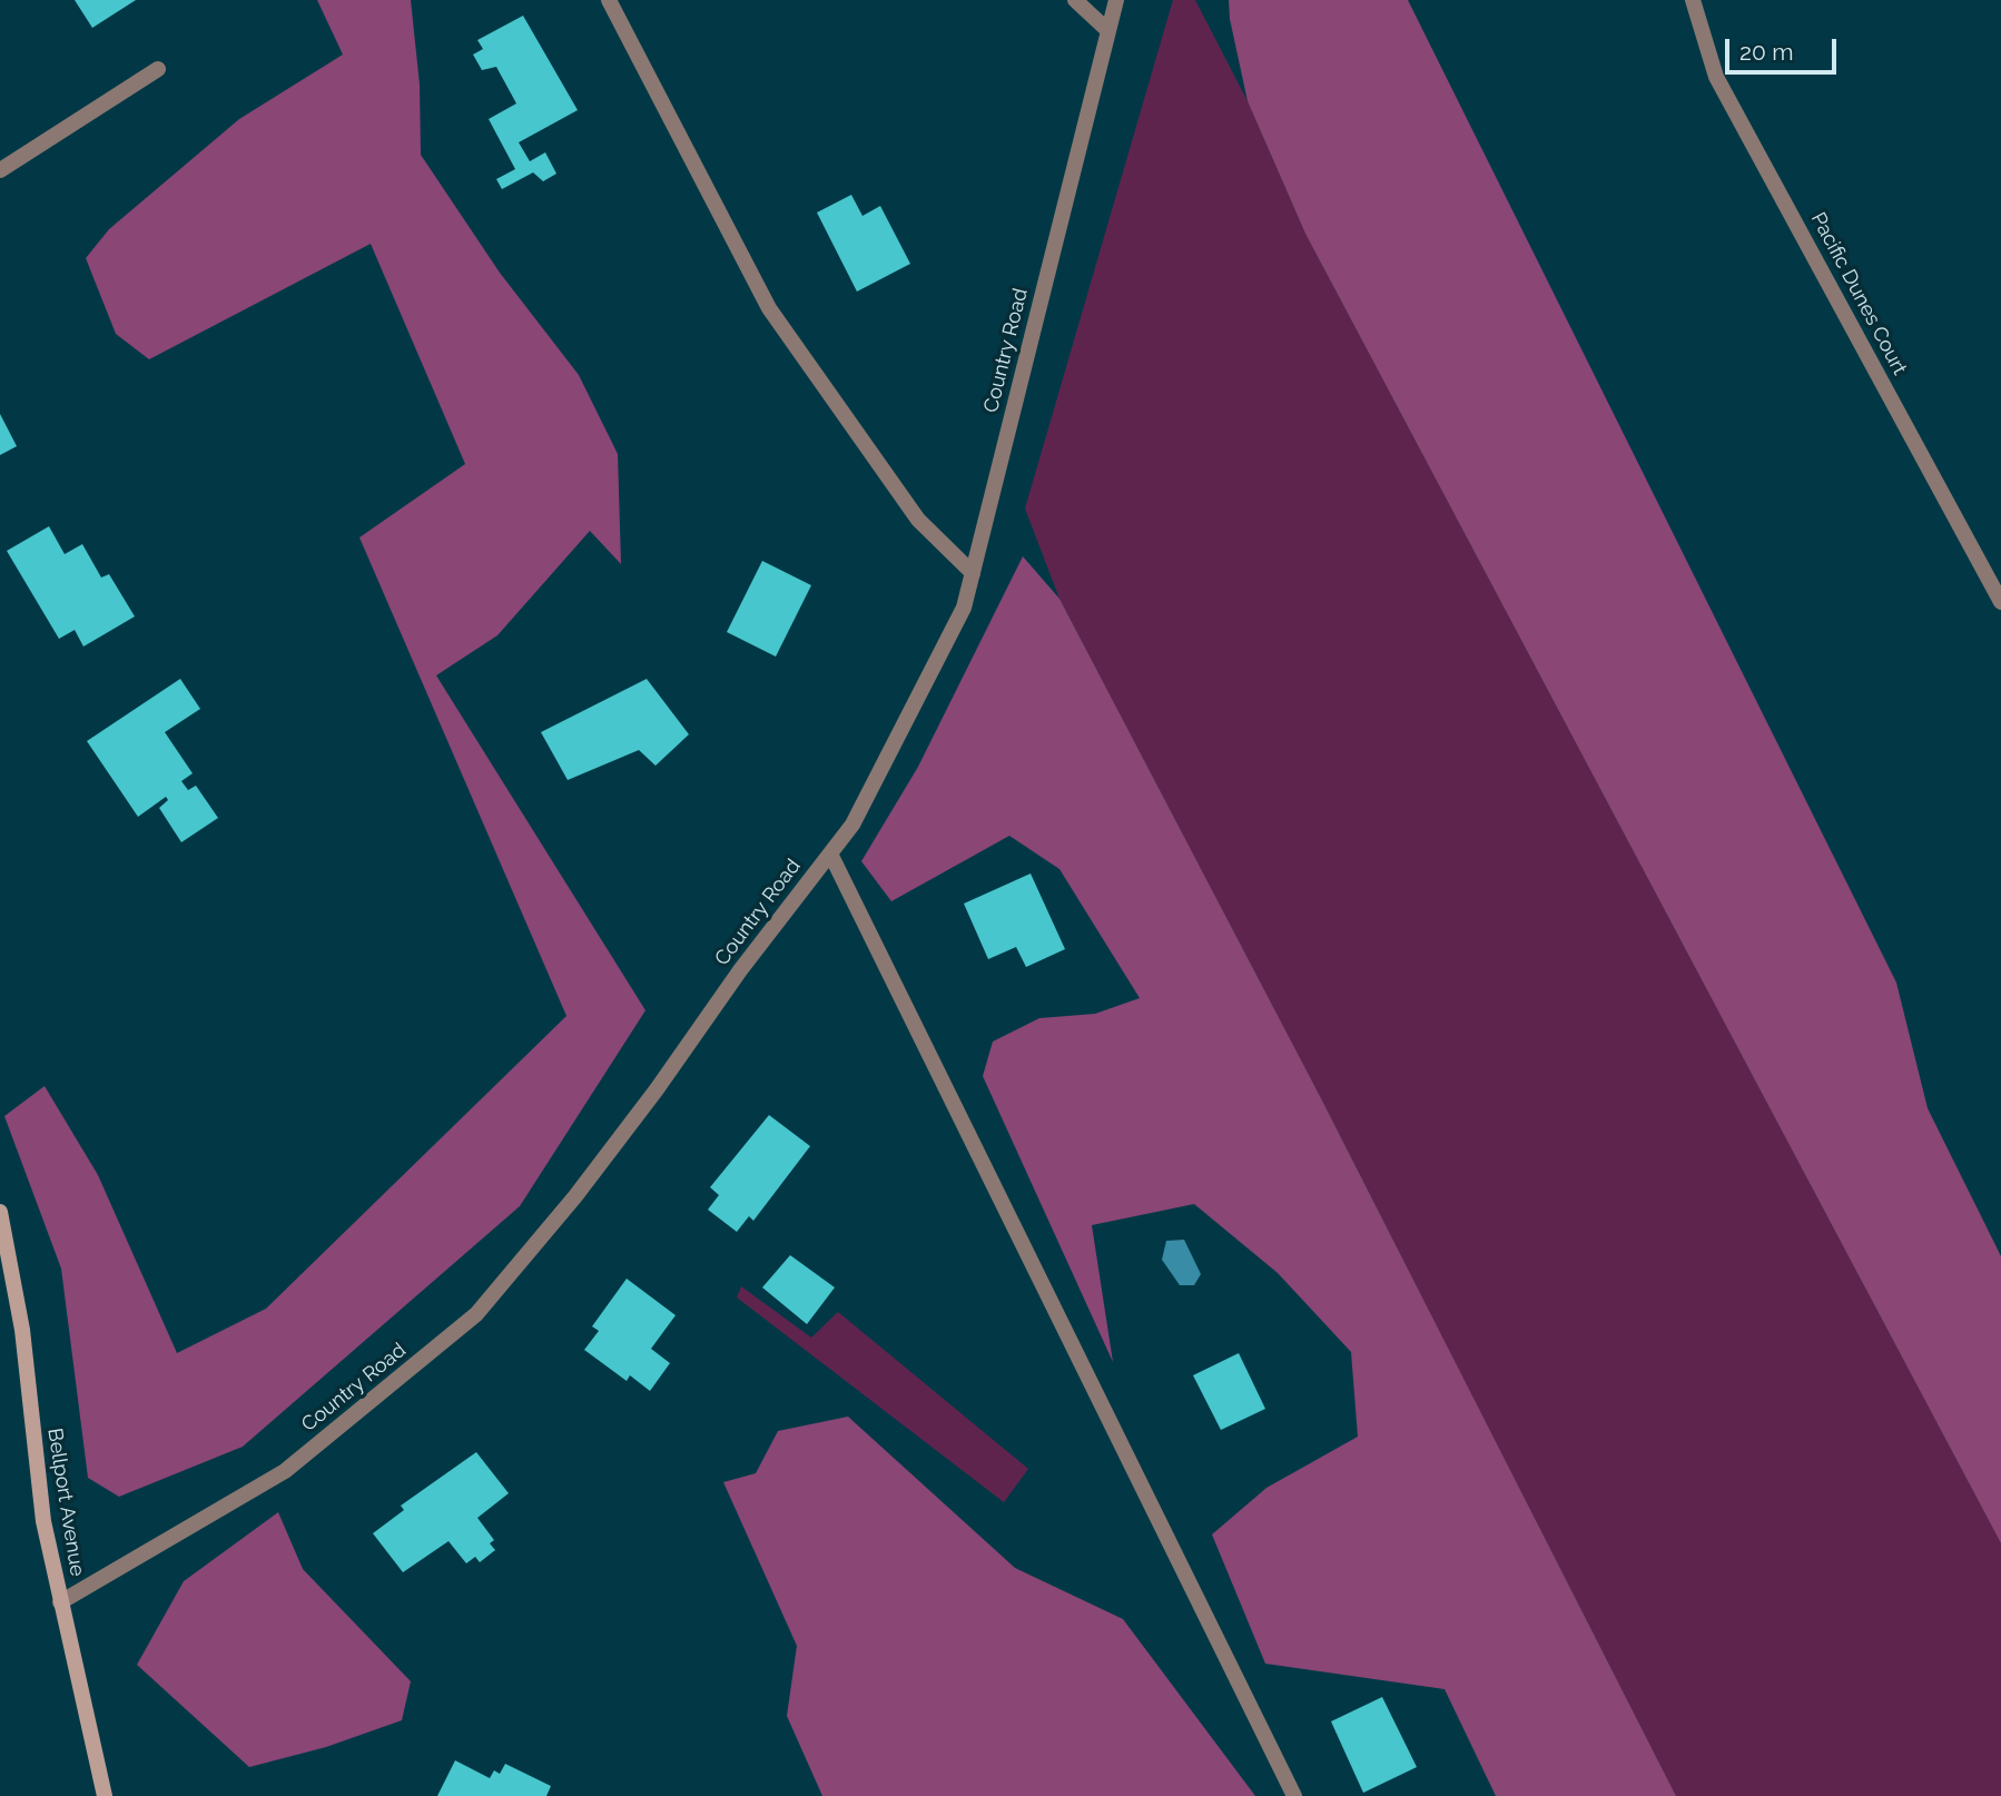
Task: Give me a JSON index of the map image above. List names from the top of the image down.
{
  "streets": {
    "main road": ["Bellport Avenue"],
    "street": ["Pacific Dunes Court", "Country Road"]
  },
  "crossings": [
    ["Country Road", "Bellport Avenue"]
  ],
  "scale_bar": "20 m"
}
